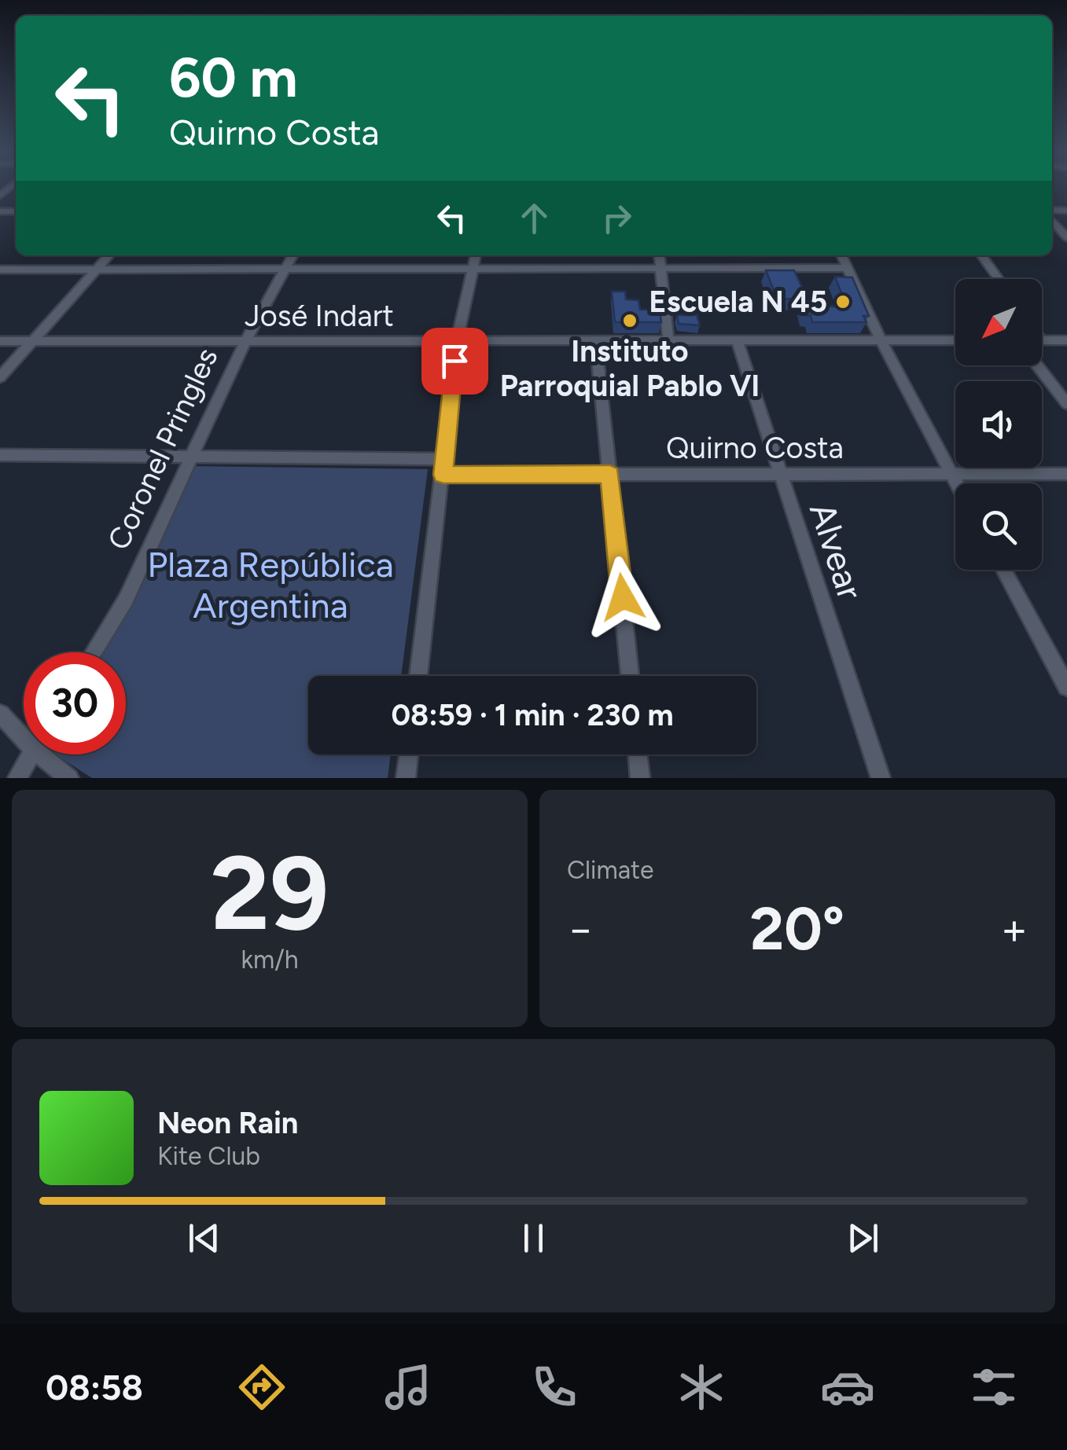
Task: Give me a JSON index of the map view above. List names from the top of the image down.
{
  "streets": {
    "street": [
      "José Indart",
      "Quirno Costa",
      "Coronel Pringles",
      "Alvear"
    ]
  },
  "crossings": [
    ["José Indart", "Coronel Pringles"],
    ["José Indart", "Alvear"],
    ["Quirno Costa", "Alvear"]
  ],
  "parks": ["Plaza República Argentina"],
  "places": ["Escuela N 45", "Instituto Parroquial Pablo VI"],
  "north": "bottom left",
  "page": {
    "turn": ["60 m", "Quirno Costa"],
    "limit": "30",
    "trip": "08:59 · 1 min · 230 m",
    "tile": [
      ["29", "km/h"],
      "Climate"
    ],
    "heat": ["−", "20°", "+"],
    "song": ["Neon Rain", "Kite Club"],
    "tabs": "08:58"
  }
}
